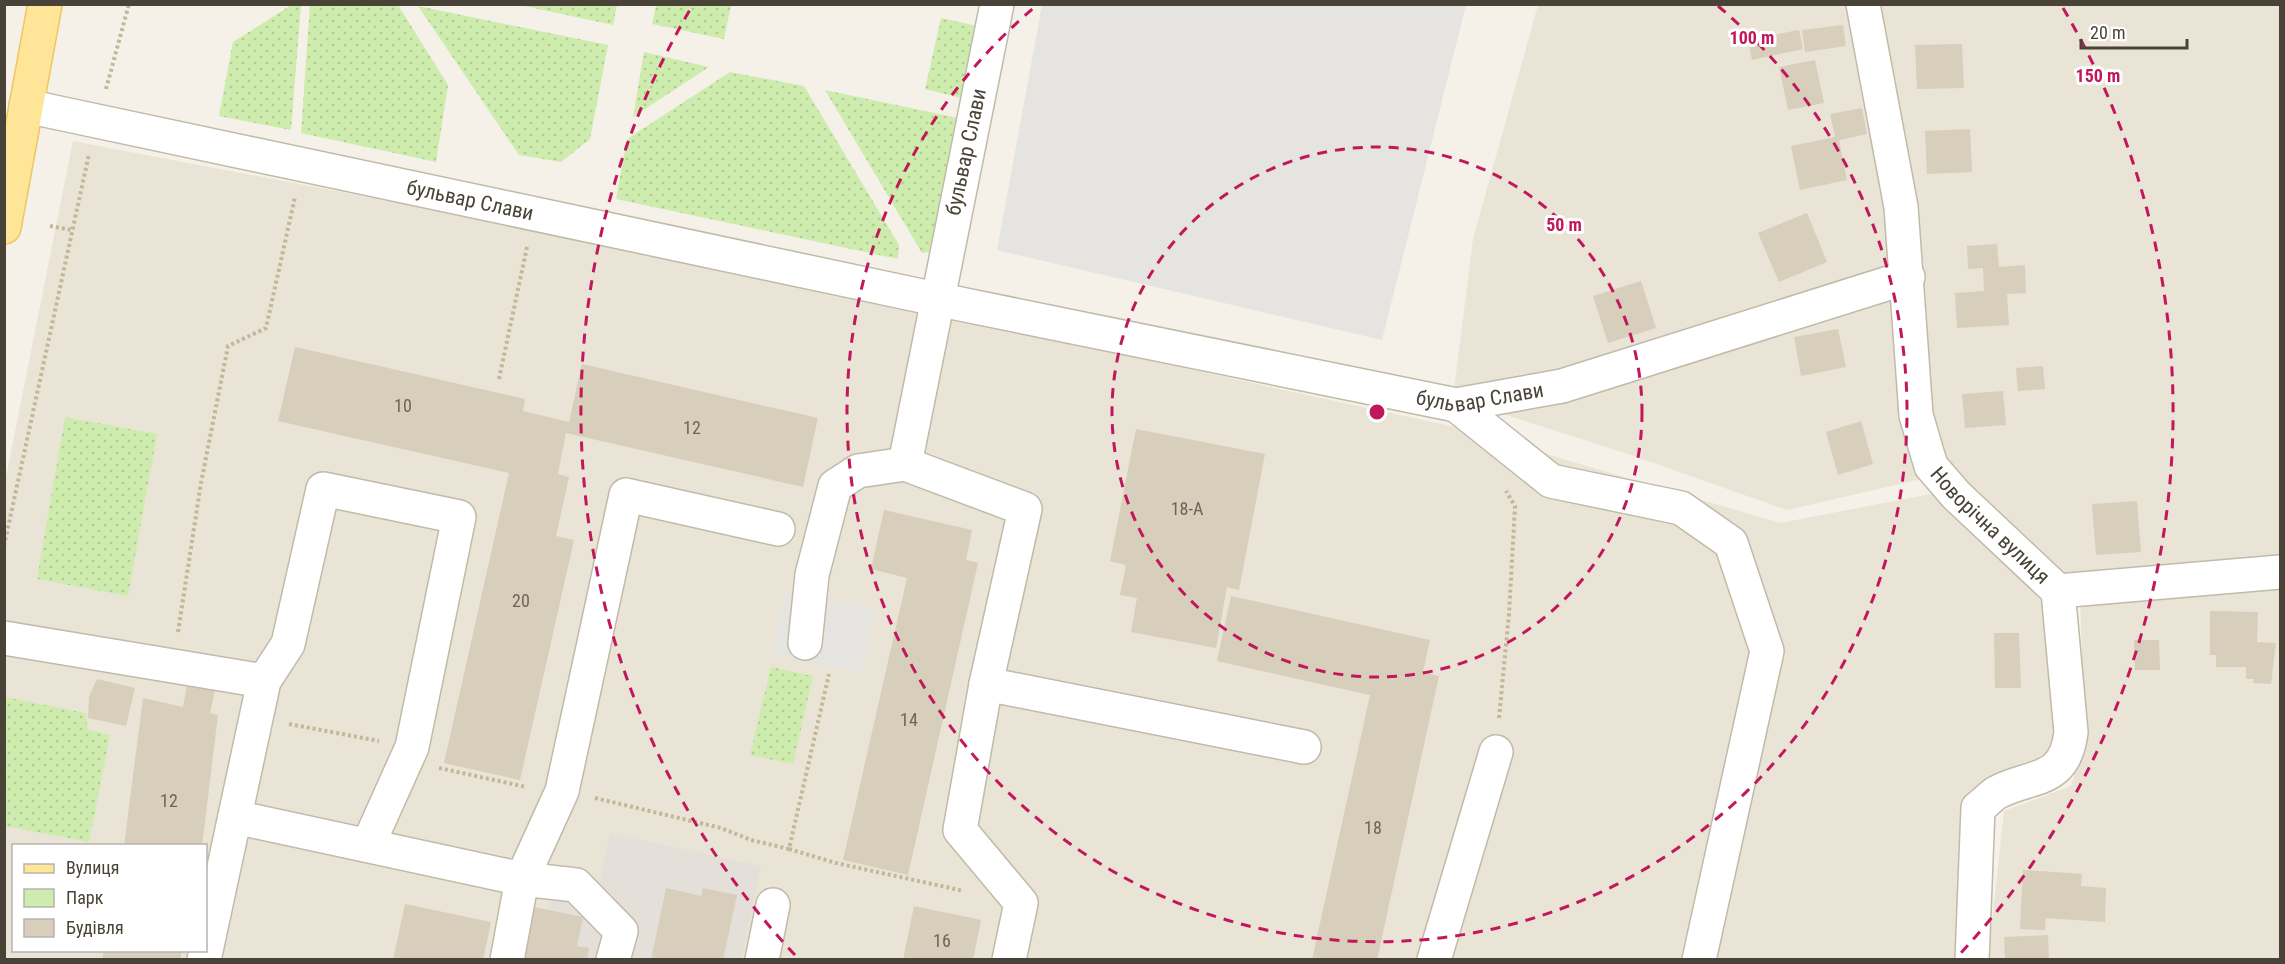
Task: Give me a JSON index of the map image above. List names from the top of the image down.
{
  "streets": {
    "street": ["бульвар Слави", "Новорічна вулиця"]
  },
  "crossings": [
    ["бульвар Слави", "Новорічна вулиця"]
  ],
  "house_numbers": [
    "10",
    "12",
    "18-А",
    "20",
    "14",
    "12",
    "18",
    "16"
  ],
  "legend": ["Вулиця", "Парк", "Будівля"],
  "scale_bar": "20 m",
  "rings": ["100 m", "150 m", "50 m"]
}
